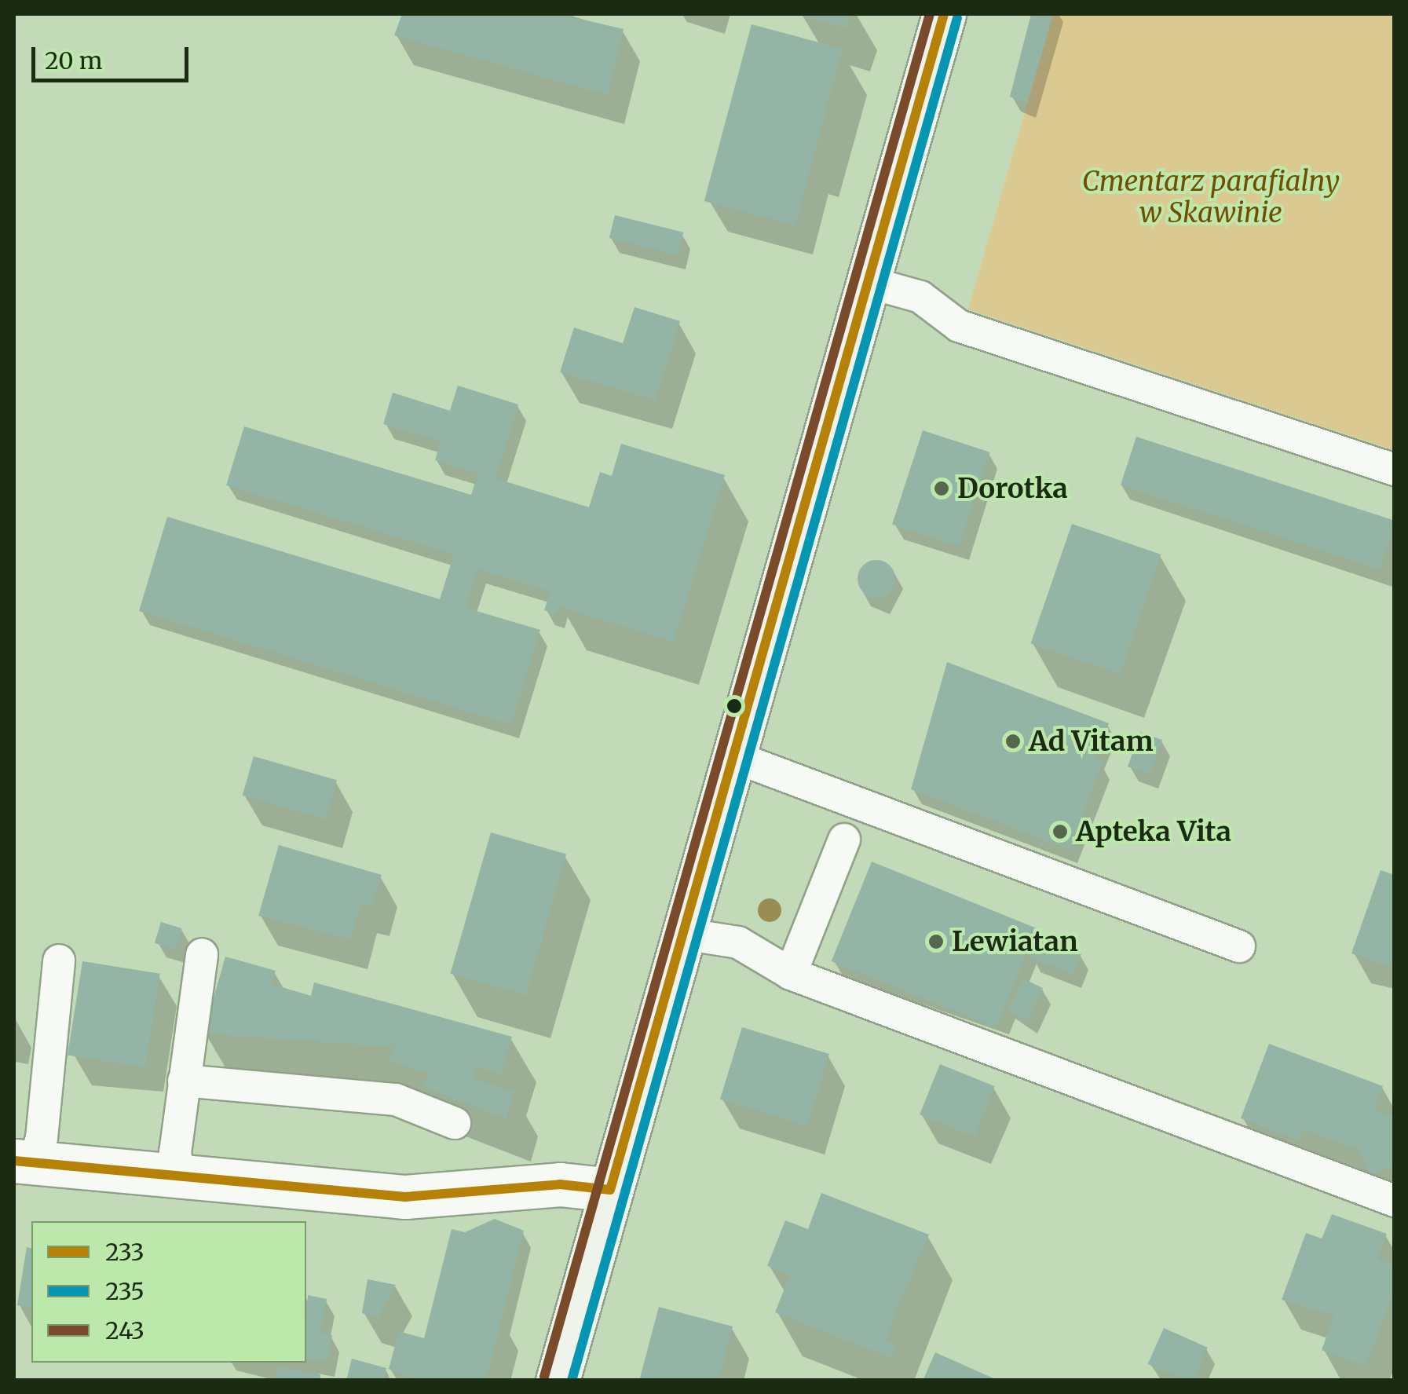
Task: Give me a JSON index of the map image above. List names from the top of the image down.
{
  "parks": ["Cmentarz parafialny w Skawinie"],
  "places": [
    "Dorotka",
    "Ad Vitam",
    "Apteka Vita",
    "Lewiatan"
  ],
  "lines": ["transit line 233", "transit line 243", "transit line 235"],
  "legend": ["233", "235", "243"],
  "scale_bar": "20 m"
}
